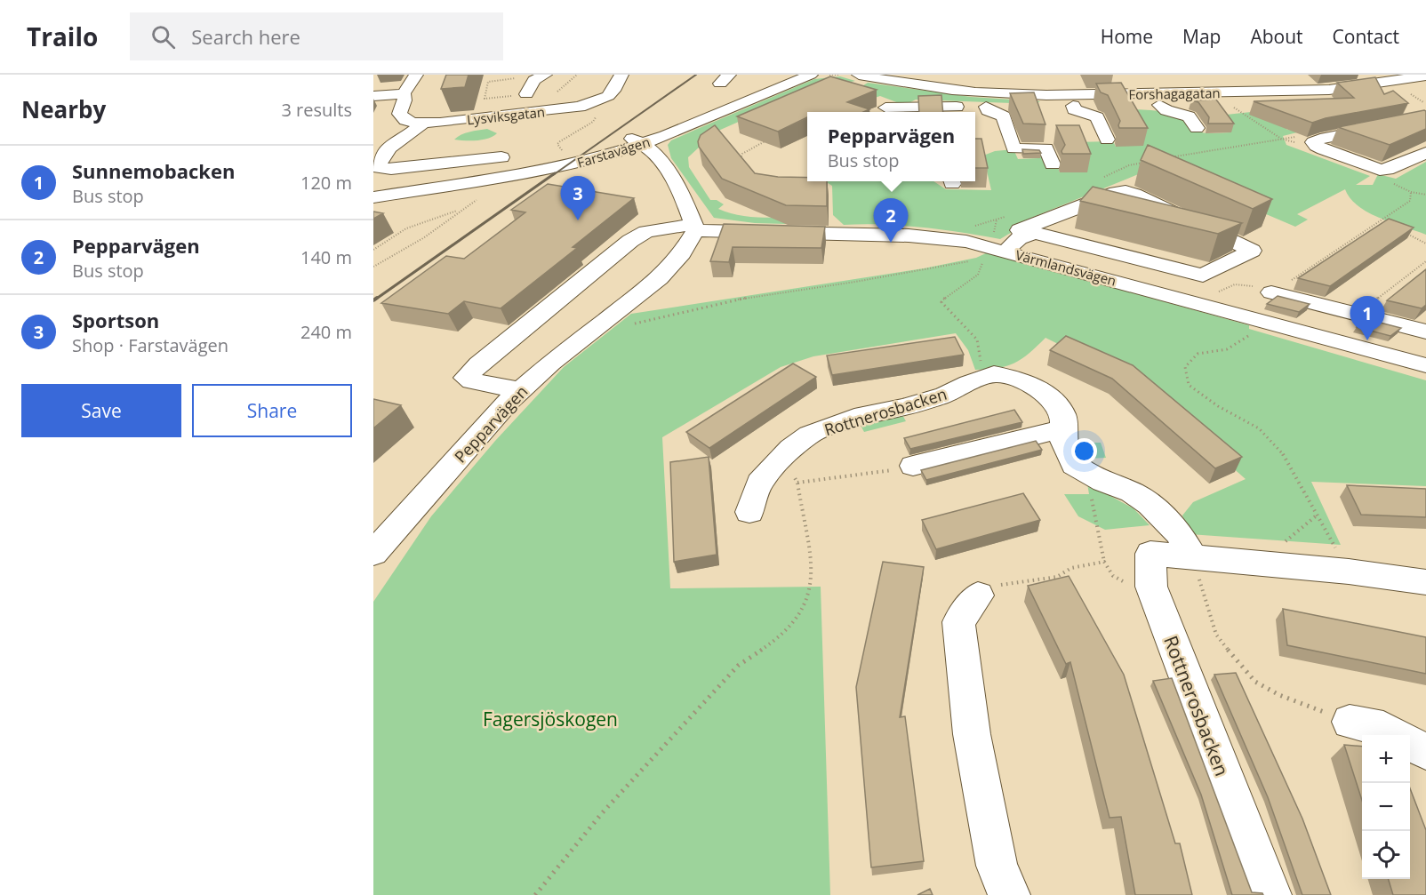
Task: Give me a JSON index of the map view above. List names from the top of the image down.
{
  "streets": {
    "street": [
      "Forshagagatan",
      "Lysviksgatan",
      "Farstavägen",
      "Värmlandsvägen",
      "Rottnerosbacken",
      "Pepparvägen"
    ]
  },
  "crossings": [
    ["Värmlandsvägen", "Pepparvägen"]
  ],
  "parks": ["Fagersjöskogen"],
  "page": {
    "header": "Trailo",
    "search": "Search here",
    "nav": [
      "Home",
      "Map",
      "About",
      "Contact"
    ],
    "heading": ["Nearby", "3 results"],
    "popup": ["Pepparvägen", "Bus stop"],
    "list": [
      {
        "mark": "1",
        "name": "Sunnemobacken",
        "note": "Bus stop",
        "value": "120 m"
      },
      {
        "mark": "2",
        "name": "Pepparvägen",
        "note": "Bus stop",
        "value": "140 m"
      },
      {
        "mark": "3",
        "name": "Sportson",
        "note": "Shop · Farstavägen",
        "value": "240 m"
      }
    ],
    "pins": ["3", "2", "1"],
    "buttons": ["Save", "Share"],
    "map_buttons": ["+", "−"]
  }
}
